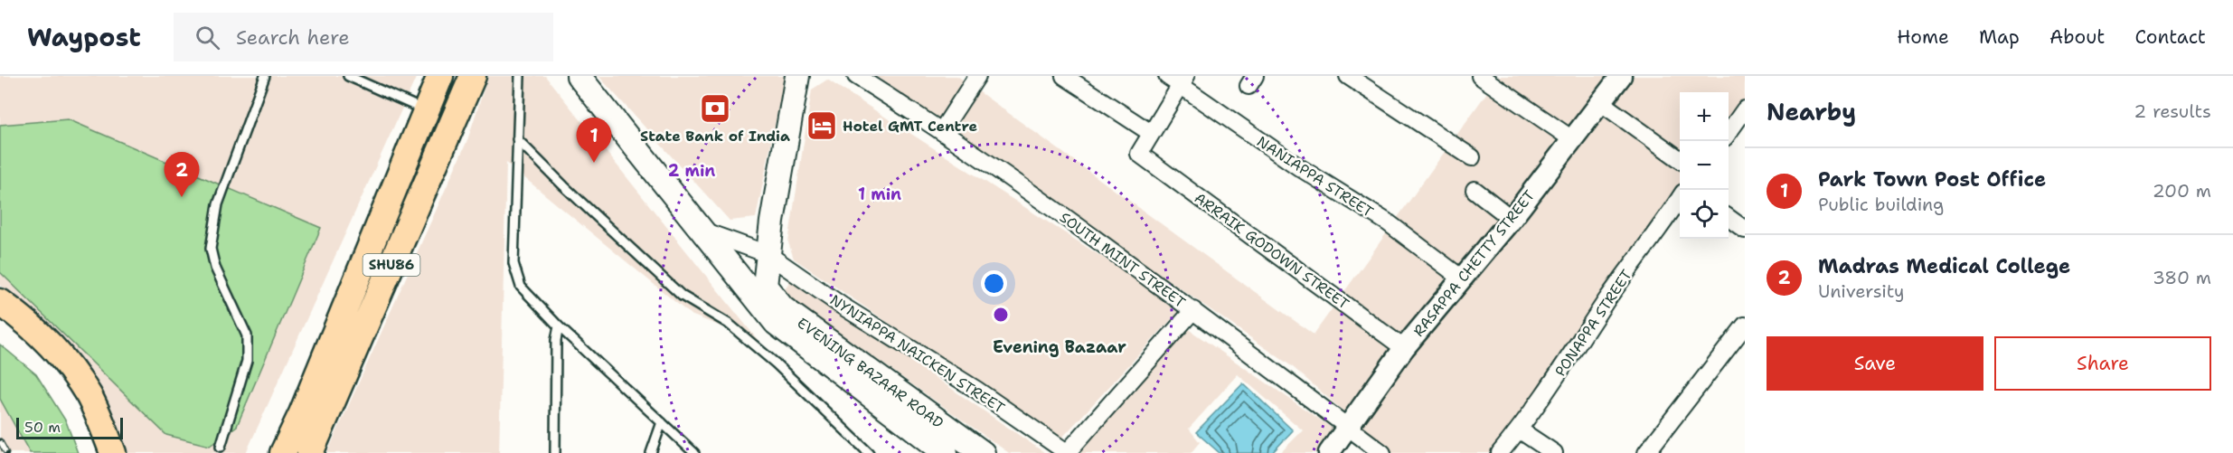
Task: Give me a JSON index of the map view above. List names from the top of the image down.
{
  "streets": {
    "main road": ["SHU86", "EVENING BAZAAR ROAD"],
    "street": [
      "NANIAPPA STREET",
      "ARRAIK GODOWN STREET",
      "SOUTH MINT STREET",
      "RASAPPA CHETTY STREET",
      "PONAPPA STREET",
      "NYNIAPPA NAICKEN STREET"
    ]
  },
  "crossings": [
    ["NANIAPPA STREET", "RASAPPA CHETTY STREET"],
    ["ARRAIK GODOWN STREET", "RASAPPA CHETTY STREET"],
    ["SOUTH MINT STREET", "RASAPPA CHETTY STREET"],
    ["NYNIAPPA NAICKEN STREET", "EVENING BAZAAR ROAD"]
  ],
  "districts": ["Evening Bazaar"],
  "places": {
    "bank": ["State Bank of India"],
    "hotel": ["Hotel GMT Centre"]
  },
  "scale_bar": "50 m",
  "page": {
    "header": "Waypost",
    "search": "Search here",
    "nav": [
      "Home",
      "Map",
      "About",
      "Contact"
    ],
    "heading": ["Nearby", "2 results"],
    "map_buttons": ["+", "−"],
    "pins": ["1", "2"],
    "list": [
      {
        "mark": "1",
        "name": "Park Town Post Office",
        "note": "Public building",
        "value": "200 m"
      },
      {
        "mark": "2",
        "name": "Madras Medical College",
        "note": "University",
        "value": "380 m"
      }
    ],
    "buttons": ["Save", "Share"],
    "scale": "50 m"
  },
  "rings": ["2 min", "1 min"]
}
